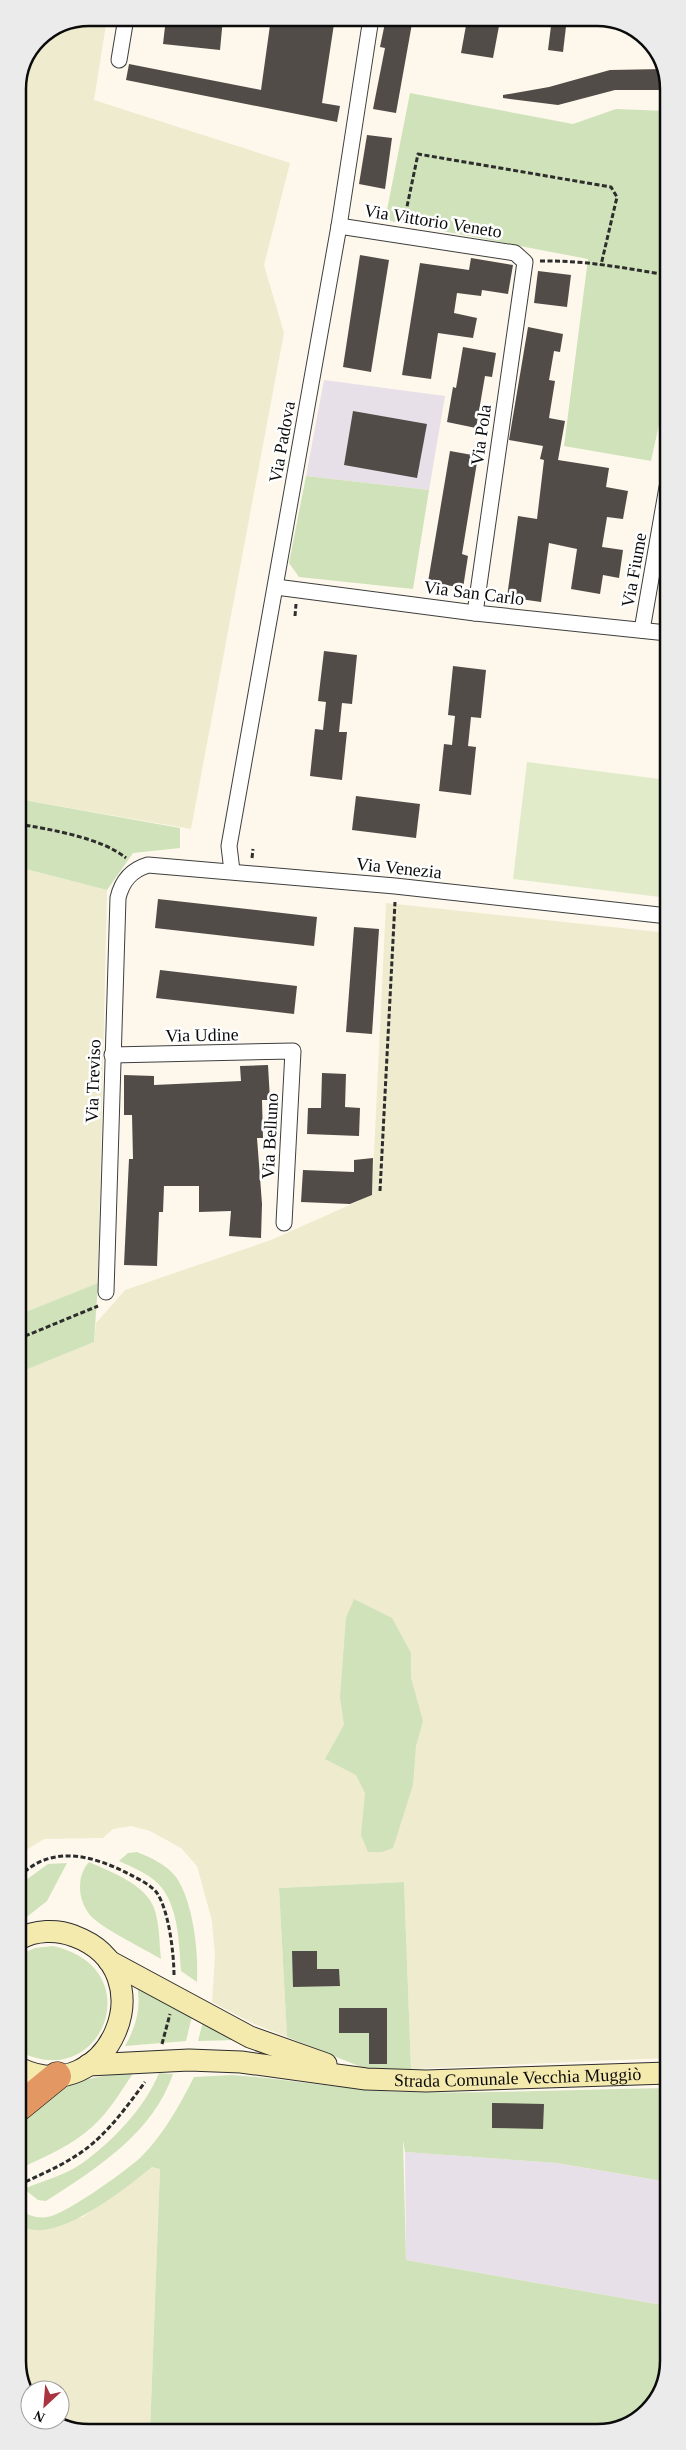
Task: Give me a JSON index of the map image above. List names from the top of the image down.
{
  "streets": {
    "main road": ["Strada Comunale Vecchia Muggiò"],
    "street": [
      "Via Vittorio Veneto",
      "Via Pola",
      "Via Padova",
      "Via Fiume",
      "Via San Carlo",
      "Via Venezia",
      "Via Udine",
      "Via Treviso",
      "Via Belluno"
    ]
  },
  "crossings": [
    ["Via Vittorio Veneto", "Via Pola"],
    ["Via Vittorio Veneto", "Via Padova"],
    ["Via Pola", "Via San Carlo"],
    ["Via Padova", "Via San Carlo"],
    ["Via Padova", "Via Venezia"],
    ["Via Fiume", "Via San Carlo"],
    ["Via Venezia", "Via Treviso"],
    ["Via Udine", "Via Treviso"],
    ["Via Udine", "Via Belluno"]
  ],
  "north": "bottom left"
}
